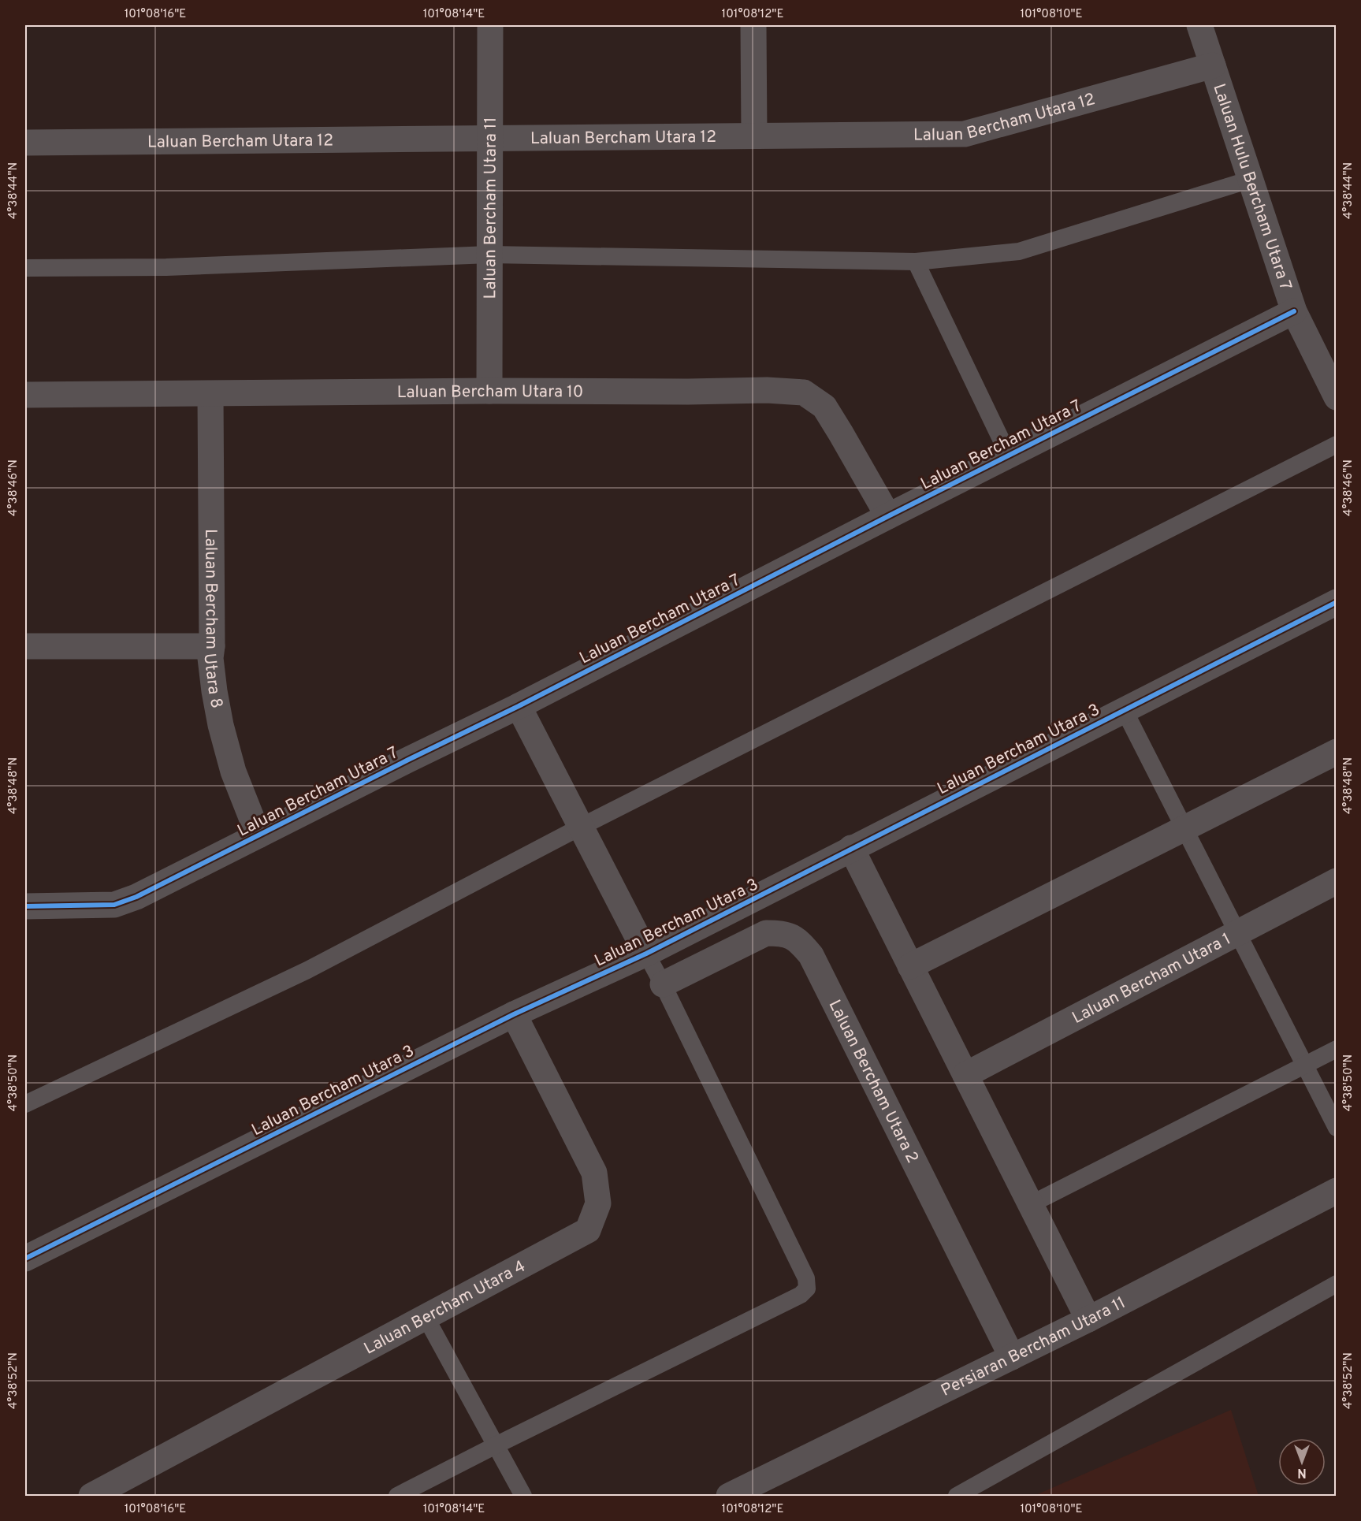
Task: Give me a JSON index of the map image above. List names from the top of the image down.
{
  "streets": {
    "street": [
      "Laluan Bercham Utara 12",
      "Laluan Hulu Bercham Utara 7",
      "Laluan Bercham Utara 11",
      "Laluan Bercham Utara 10",
      "Laluan Bercham Utara 7",
      "Laluan Bercham Utara 8",
      "Laluan Bercham Utara 3",
      "Laluan Bercham Utara 1",
      "Laluan Bercham Utara 2",
      "Laluan Bercham Utara 4",
      "Persiaran Bercham Utara 11"
    ]
  },
  "crossings": [
    ["Laluan Bercham Utara 12", "Laluan Hulu Bercham Utara 7"],
    ["Laluan Bercham Utara 12", "Laluan Bercham Utara 11"],
    ["Laluan Hulu Bercham Utara 7", "Laluan Bercham Utara 7"],
    ["Laluan Bercham Utara 11", "Laluan Bercham Utara 10"],
    ["Laluan Bercham Utara 10", "Laluan Bercham Utara 7"],
    ["Laluan Bercham Utara 10", "Laluan Bercham Utara 8"],
    ["Laluan Bercham Utara 7", "Laluan Bercham Utara 8"],
    ["Laluan Bercham Utara 3", "Laluan Bercham Utara 4"],
    ["Laluan Bercham Utara 2", "Persiaran Bercham Utara 11"]
  ],
  "north": "bottom",
  "coordinates": [
    "101°08'16\"E",
    "101°08'14\"E",
    "101°08'12\"E",
    "101°08'10\"E",
    "4°38'44\"N",
    "4°38'46\"N",
    "4°38'48\"N",
    "4°38'50\"N",
    "4°38'52\"N"
  ]
}
